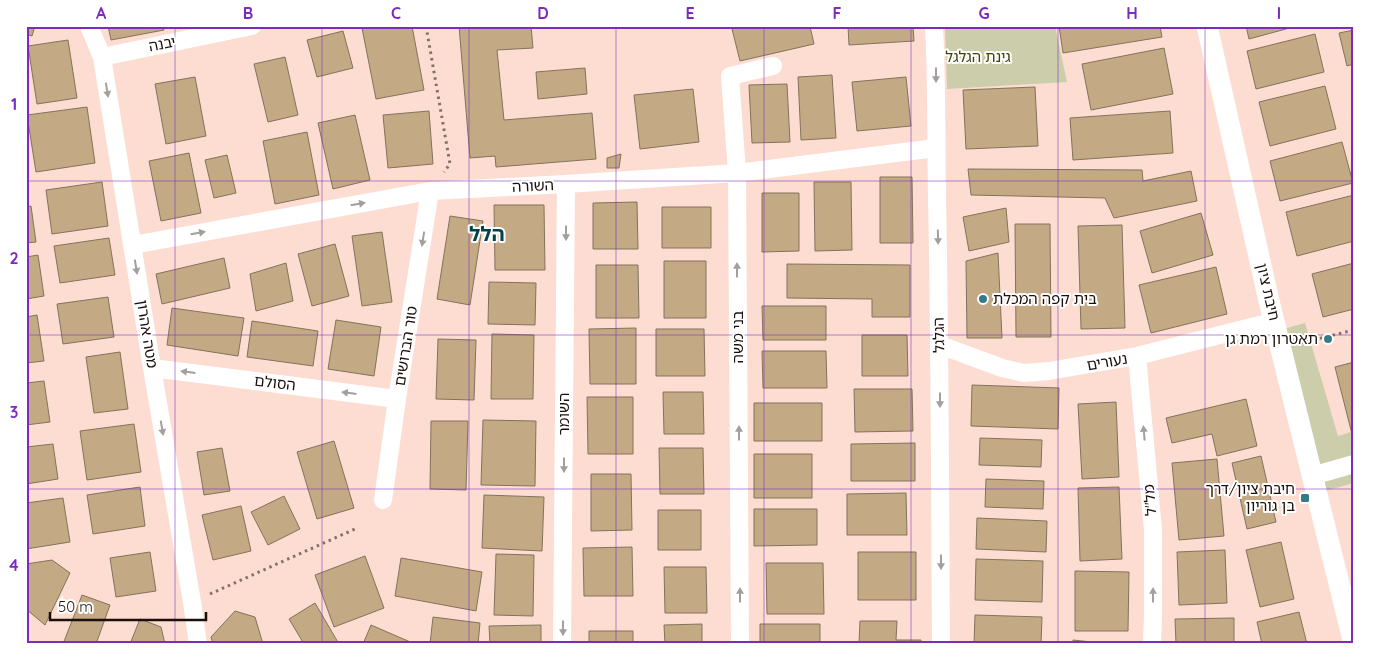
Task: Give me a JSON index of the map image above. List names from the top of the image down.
{
  "streets": {
    "street": [
      "יבנה",
      "השורה",
      "חיבת ציון",
      "מטה אהרון",
      "הגלגל",
      "בני משה",
      "טור הברושים",
      "נעורים",
      "הסולם",
      "השומר",
      "מל\"ל"
    ]
  },
  "crossings": [
    ["יבנה", "מטה אהרון"],
    ["השורה", "מטה אהרון"],
    ["השורה", "הגלגל"],
    ["השורה", "בני משה"],
    ["השורה", "טור הברושים"],
    ["השורה", "השומר"],
    ["חיבת ציון", "נעורים"],
    ["מטה אהרון", "הסולם"],
    ["הגלגל", "נעורים"],
    ["טור הברושים", "הסולם"],
    ["נעורים", "מל\"ל"]
  ],
  "one_way": [
    "השורה",
    "מטה אהרון",
    "הגלגל",
    "בני משה",
    "טור הברושים",
    "הסולם",
    "השומר",
    "מל\"ל"
  ],
  "districts": ["הלל"],
  "parks": ["גינת הגלגל"],
  "places": {
    "other": ["בית קפה המכלת", "תאטרון רמת גן"],
    "transit": ["חיבת ציון/דרך בן גוריון"]
  },
  "scale_bar": "50 m",
  "grid": {
    "columns": [
      "A",
      "B",
      "C",
      "D",
      "E",
      "F",
      "G",
      "H",
      "I"
    ],
    "rows": [
      "1",
      "2",
      "3",
      "4"
    ]
  }
}
